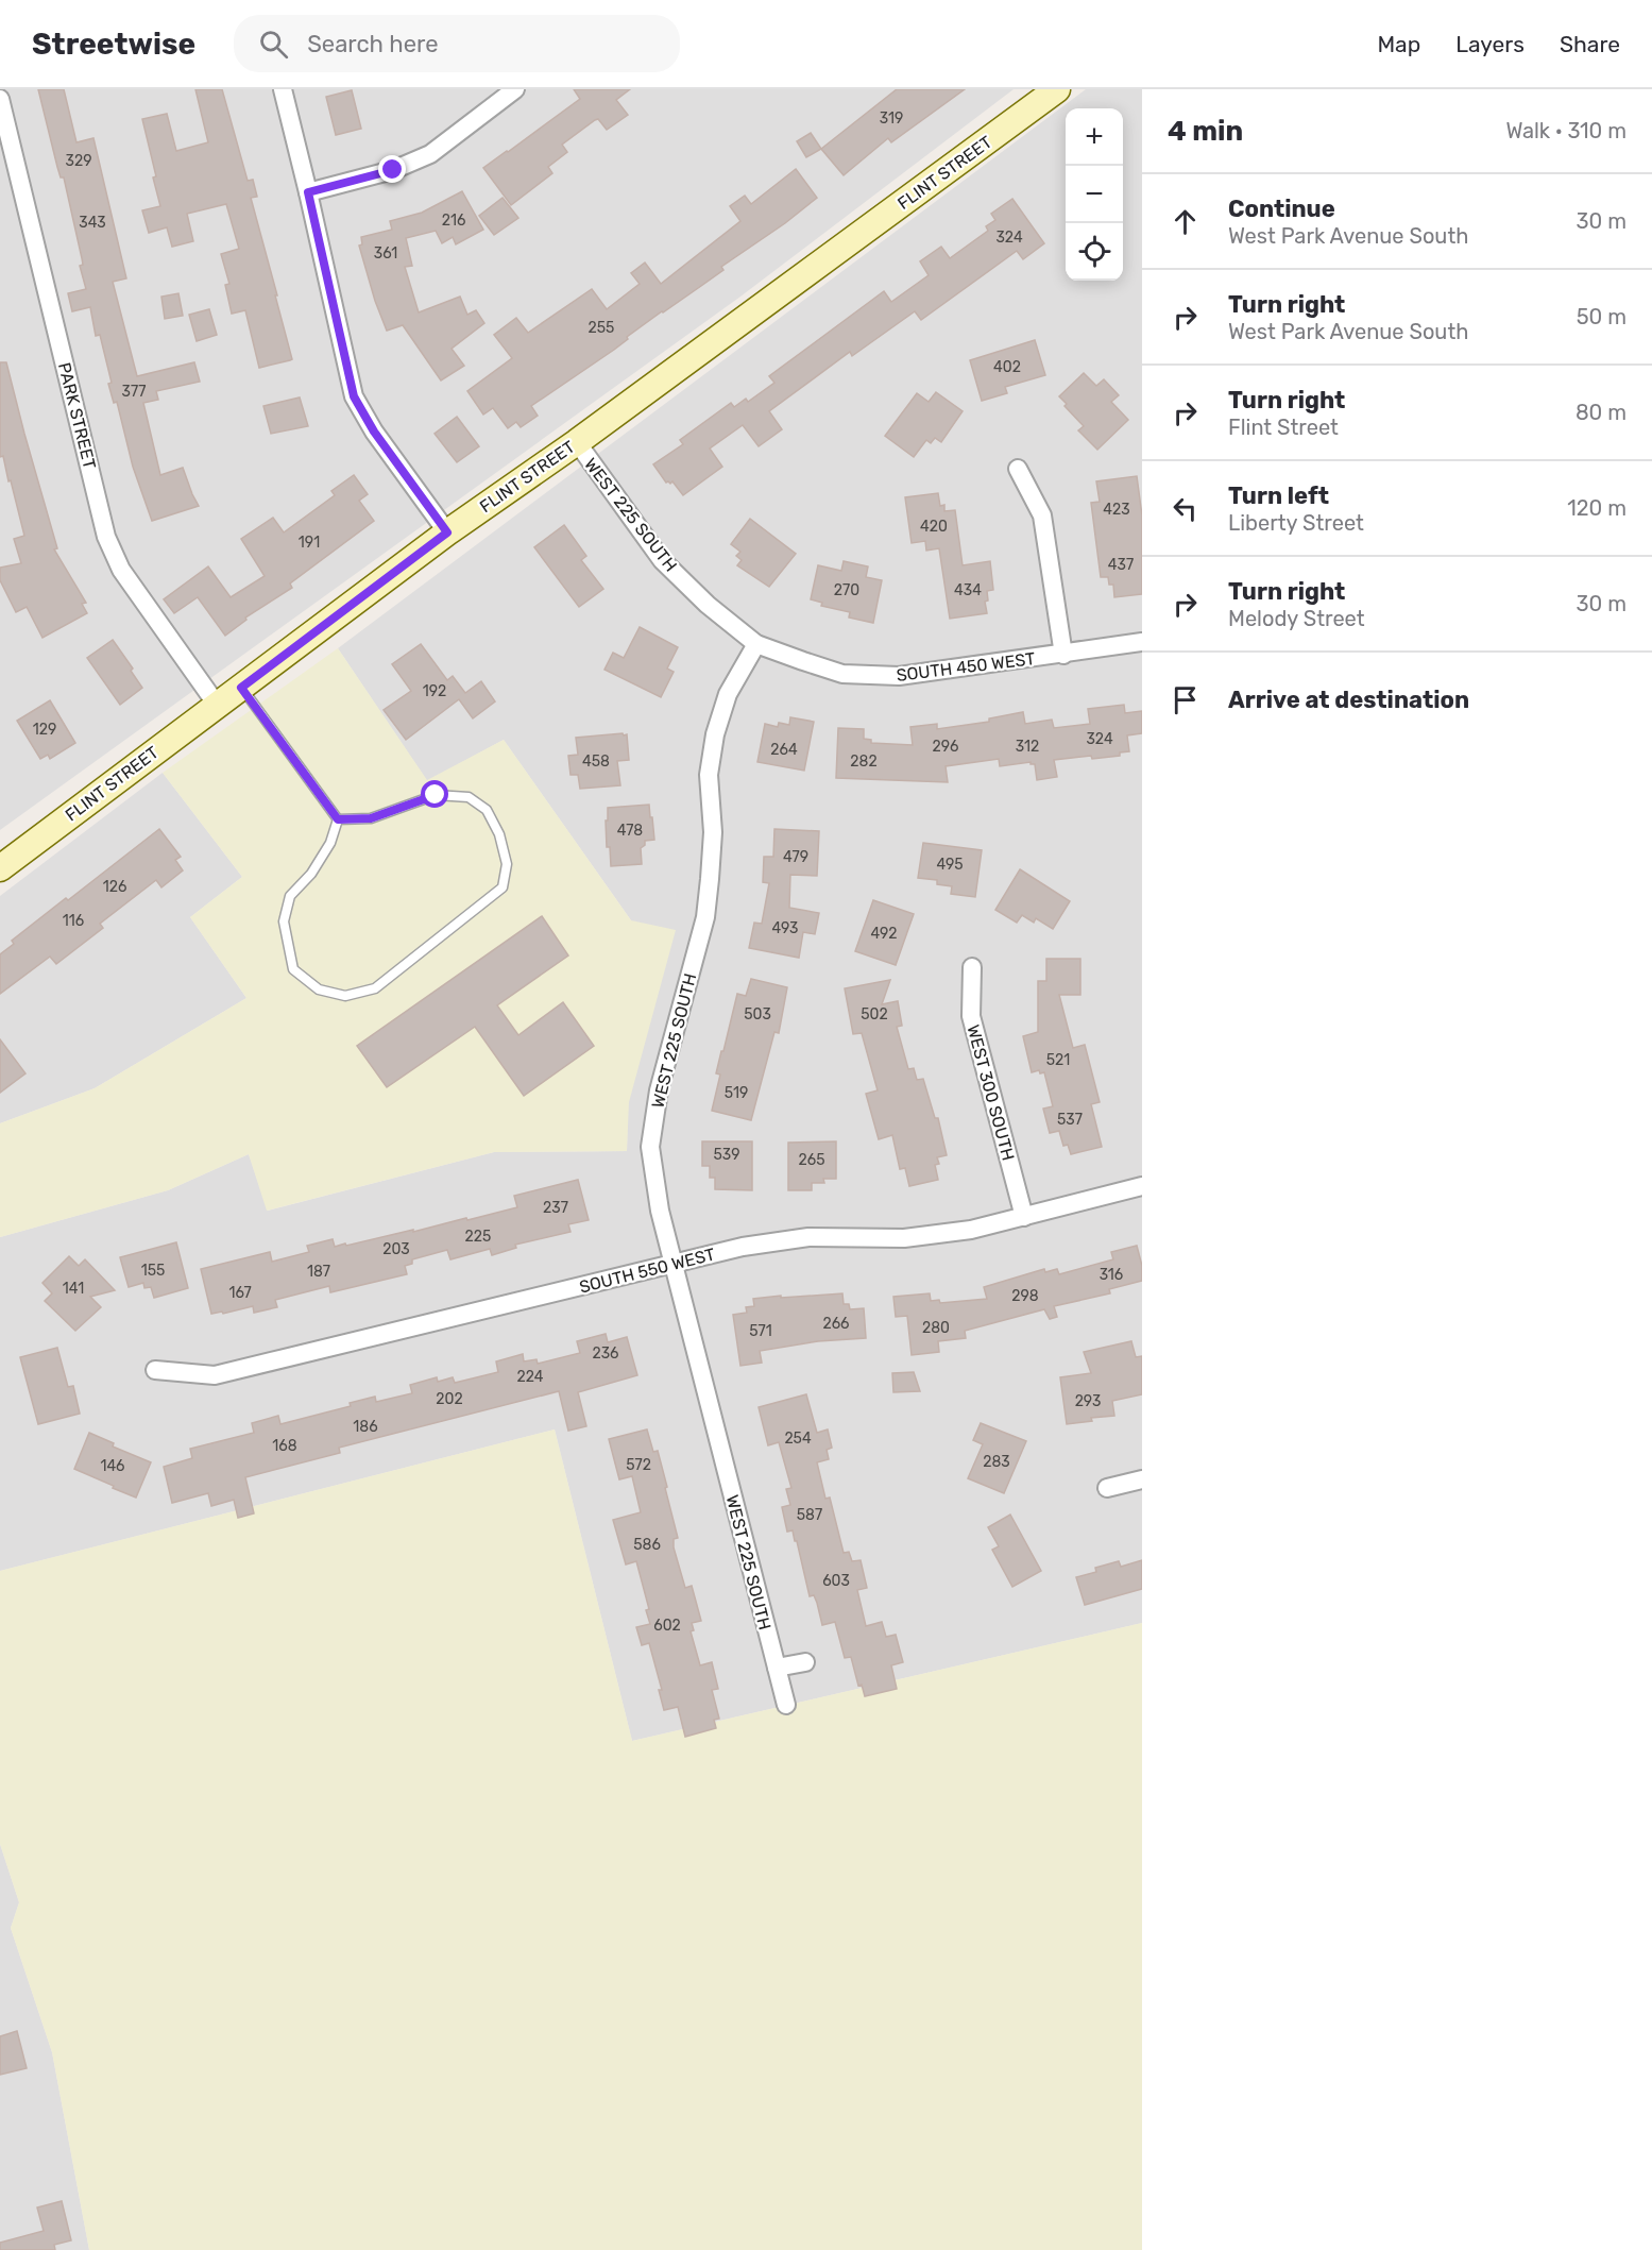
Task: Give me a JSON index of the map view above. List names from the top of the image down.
{
  "streets": {
    "street": [
      "FLINT STREET",
      "PARK STREET",
      "WEST 225 SOUTH",
      "SOUTH 450 WEST",
      "WEST 300 SOUTH",
      "SOUTH 550 WEST"
    ]
  },
  "crossings": [
    ["FLINT STREET", "PARK STREET"],
    ["FLINT STREET", "WEST 225 SOUTH"],
    ["WEST 225 SOUTH", "SOUTH 450 WEST"],
    ["WEST 225 SOUTH", "SOUTH 550 WEST"],
    ["WEST 300 SOUTH", "SOUTH 550 WEST"]
  ],
  "house_numbers": [
    "319",
    "329",
    "216",
    "343",
    "324",
    "361",
    "255",
    "402",
    "377",
    "423",
    "420",
    "191",
    "437",
    "270",
    "434",
    "192",
    "129",
    "324",
    "296",
    "312",
    "264",
    "458",
    "282",
    "478",
    "479",
    "495",
    "126",
    "116",
    "493",
    "492",
    "503",
    "502",
    "521",
    "519",
    "537",
    "539",
    "265",
    "237",
    "225",
    "203",
    "155",
    "187",
    "316",
    "141",
    "167",
    "298",
    "266",
    "280",
    "571",
    "236",
    "224",
    "202",
    "293",
    "186",
    "254",
    "168",
    "283",
    "572",
    "146",
    "587",
    "586",
    "603",
    "602"
  ],
  "page": {
    "header": "Streetwise",
    "search": "Search here",
    "nav": ["Map", "Layers", "Share"],
    "heading": ["4 min", "Walk · 310 m"],
    "map_buttons": ["+", "−"],
    "list": [
      ["Continue", "West Park Avenue South", "30 m"],
      ["Turn right", "West Park Avenue South", "50 m"],
      ["Turn right", "Flint Street", "80 m"],
      ["Turn left", "Liberty Street", "120 m"],
      ["Turn right", "Melody Street", "30 m"],
      "Arrive at destination"
    ]
  }
}
